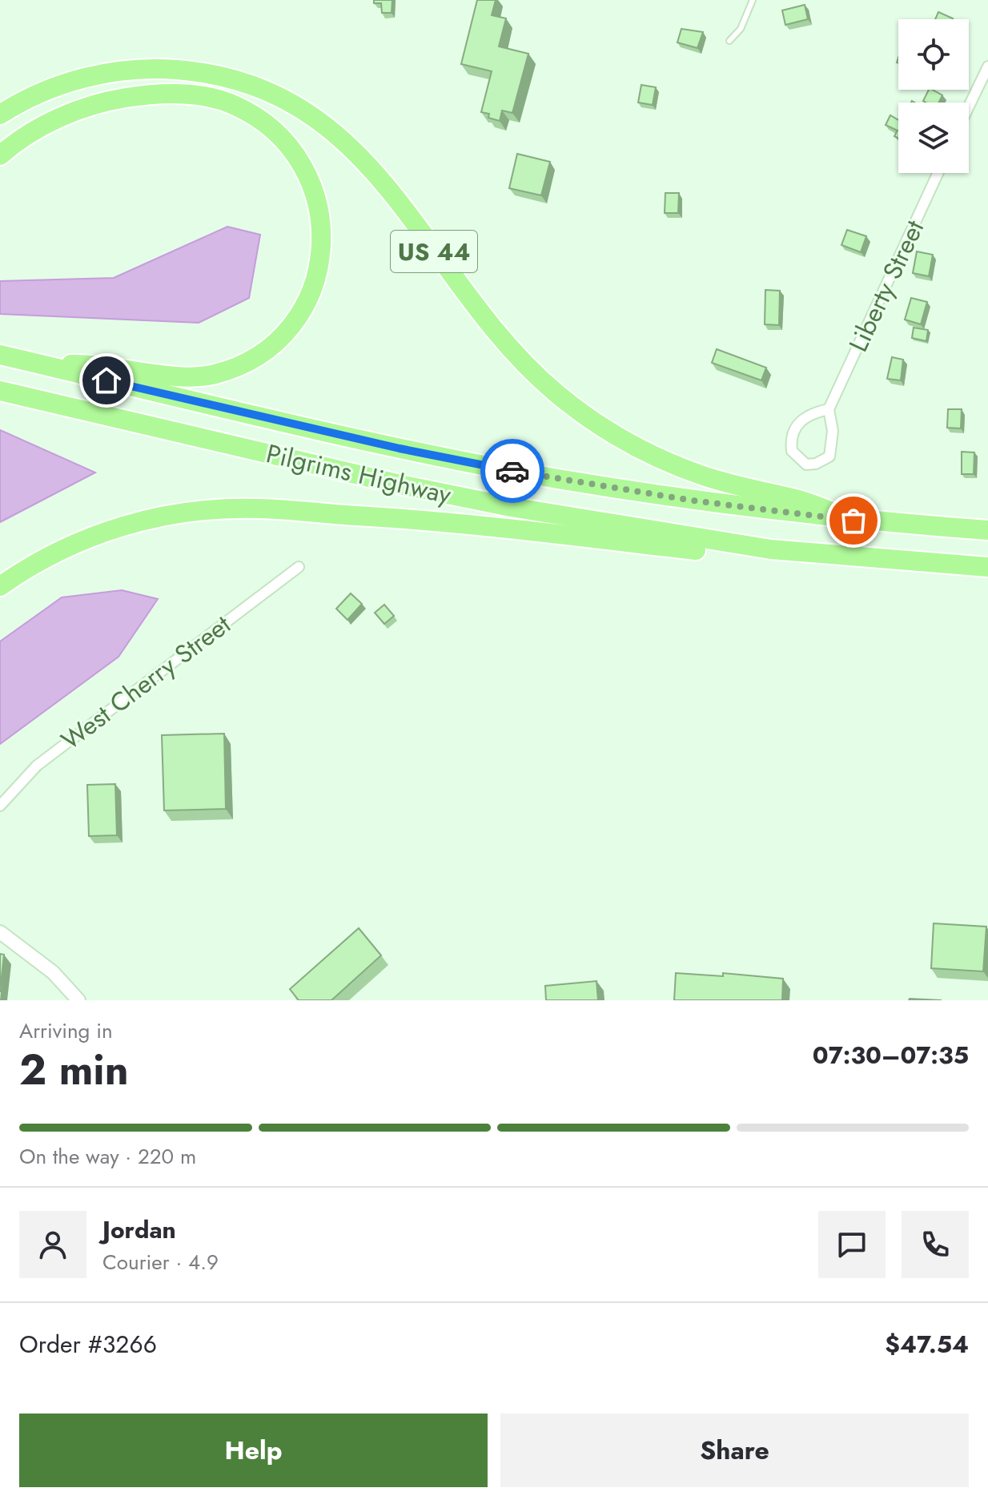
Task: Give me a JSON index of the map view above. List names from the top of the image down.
{
  "streets": {
    "highway": ["US 44", "Pilgrims Highway"],
    "street": ["Liberty Street", "West Cherry Street"]
  },
  "crossings": [
    ["US 44", "Pilgrims Highway"]
  ],
  "page": {
    "heading": ["2 min", "Arriving in", "07:30–07:35"],
    "panel": [
      "Jordan",
      "Courier · 4.9",
      "Order #3266",
      "$47.54"
    ],
    "bar": "On the way · 220 m",
    "buttons": ["Help", "Share"]
  }
}
